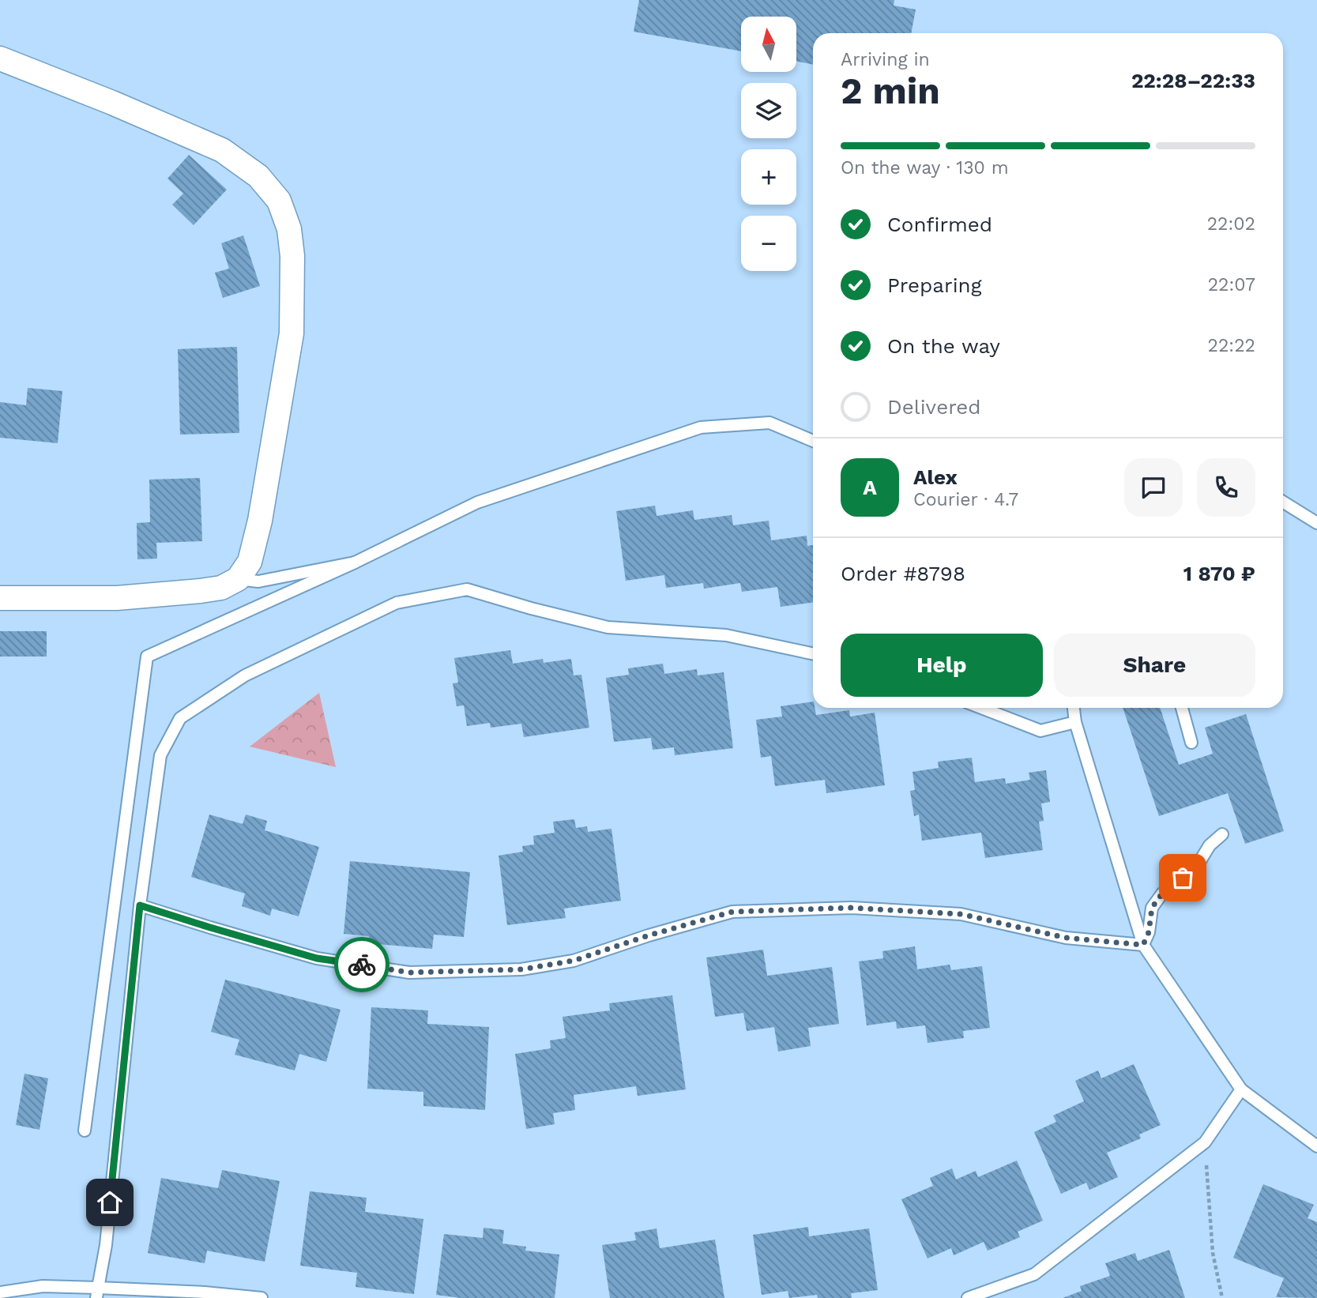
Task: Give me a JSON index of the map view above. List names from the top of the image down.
{
  "north": "top",
  "page": {
    "map_buttons": ["+", "−"],
    "heading": ["2 min", "Arriving in", "22:28–22:33"],
    "panel": [
      "Alex",
      "Courier · 4.7",
      "Order #8798",
      "1 870 ₽"
    ],
    "bar": "On the way · 130 m",
    "list": [
      ["Confirmed", "22:02"],
      ["Preparing", "22:07"],
      ["On the way", "22:22"],
      "Delivered"
    ],
    "round": "A",
    "buttons": ["Help", "Share"]
  }
}
